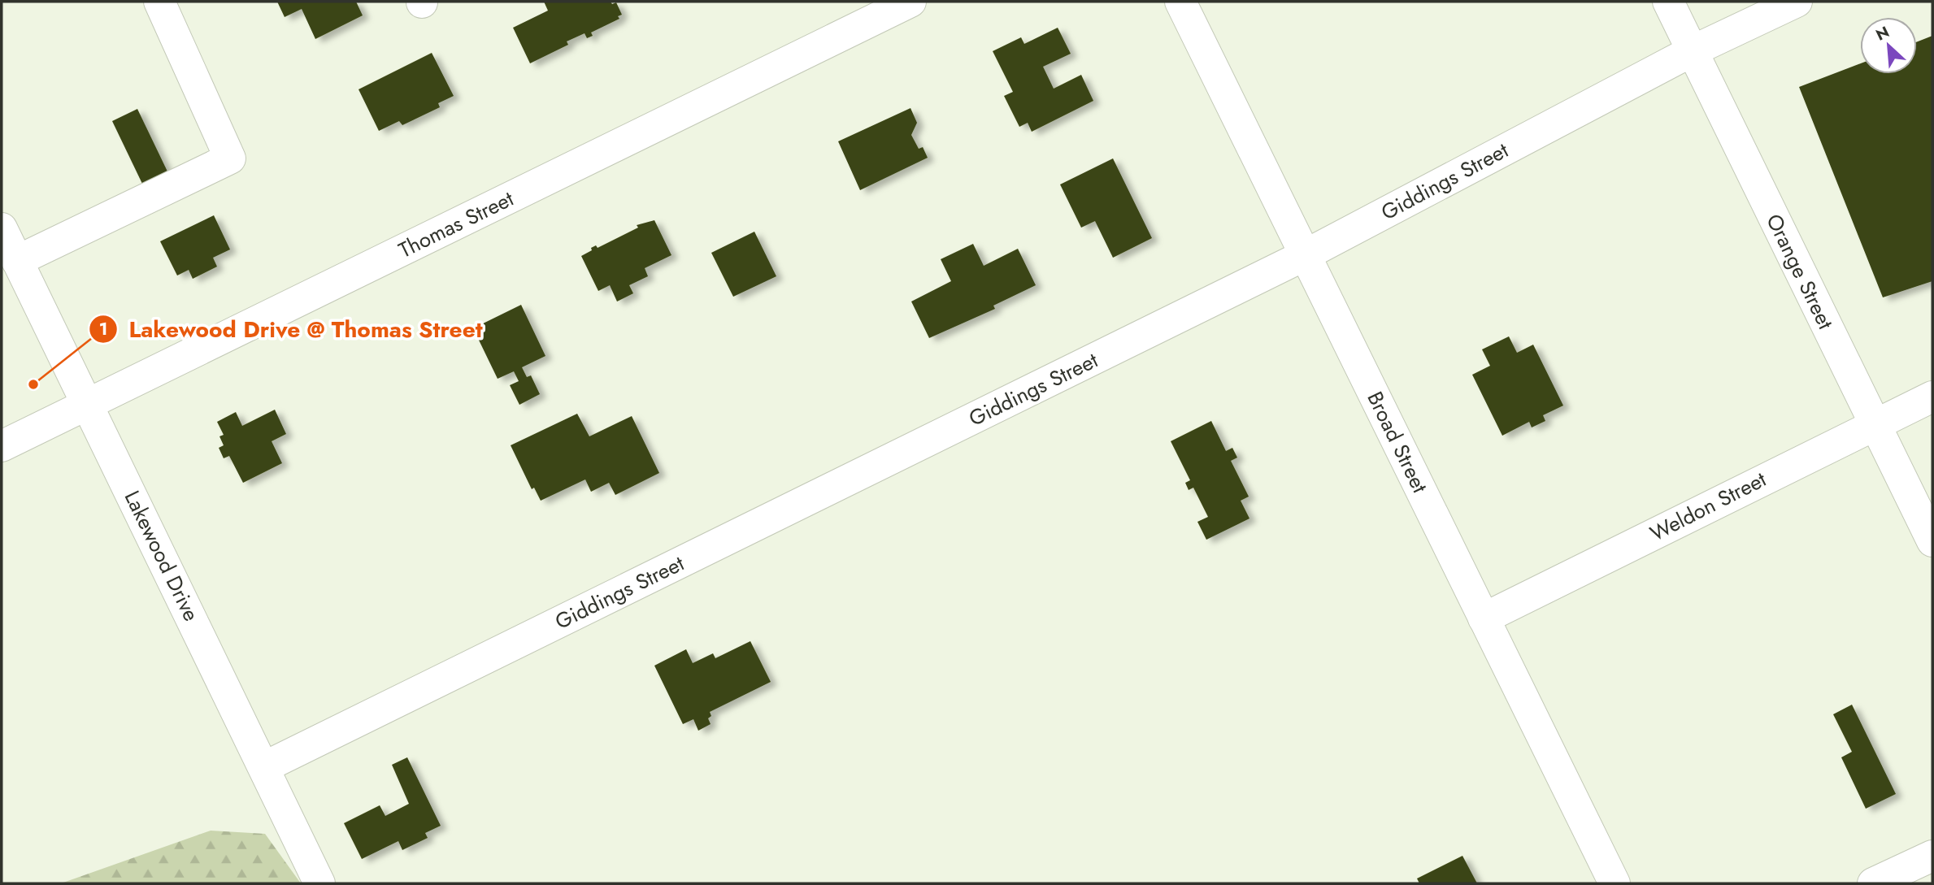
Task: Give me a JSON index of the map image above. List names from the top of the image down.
{
  "streets": {
    "street": [
      "Giddings Street",
      "Thomas Street",
      "Orange Street",
      "Broad Street",
      "Weldon Street",
      "Lakewood Drive"
    ]
  },
  "crossings": [
    ["Giddings Street", "Orange Street"],
    ["Giddings Street", "Broad Street"],
    ["Giddings Street", "Lakewood Drive"],
    ["Thomas Street", "Lakewood Drive"],
    ["Orange Street", "Weldon Street"],
    ["Broad Street", "Weldon Street"]
  ],
  "places": ["Lakewood Drive @ Thomas Street"],
  "north": "top left"
}
